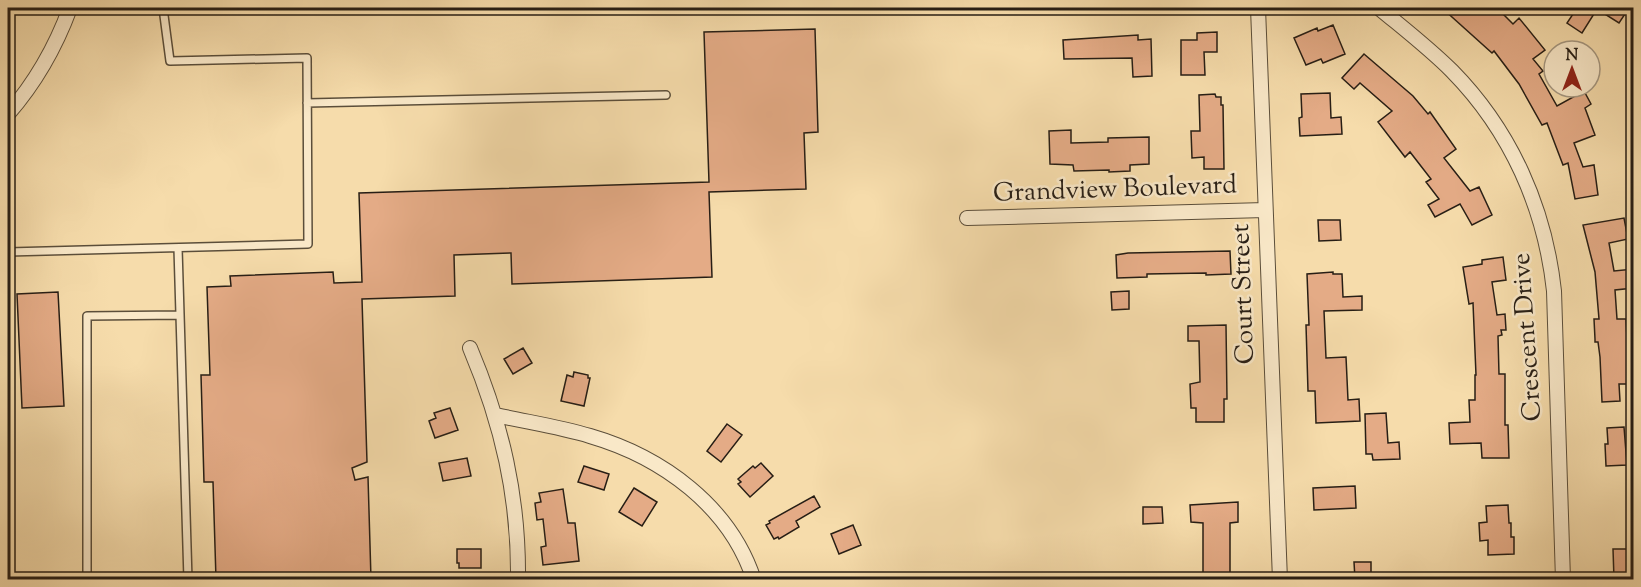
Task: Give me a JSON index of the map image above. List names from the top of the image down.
{
  "streets": {
    "street": ["Grandview Boulevard", "Court Street", "Crescent Drive"]
  },
  "crossings": [
    ["Grandview Boulevard", "Court Street"]
  ],
  "north": "top"
}
